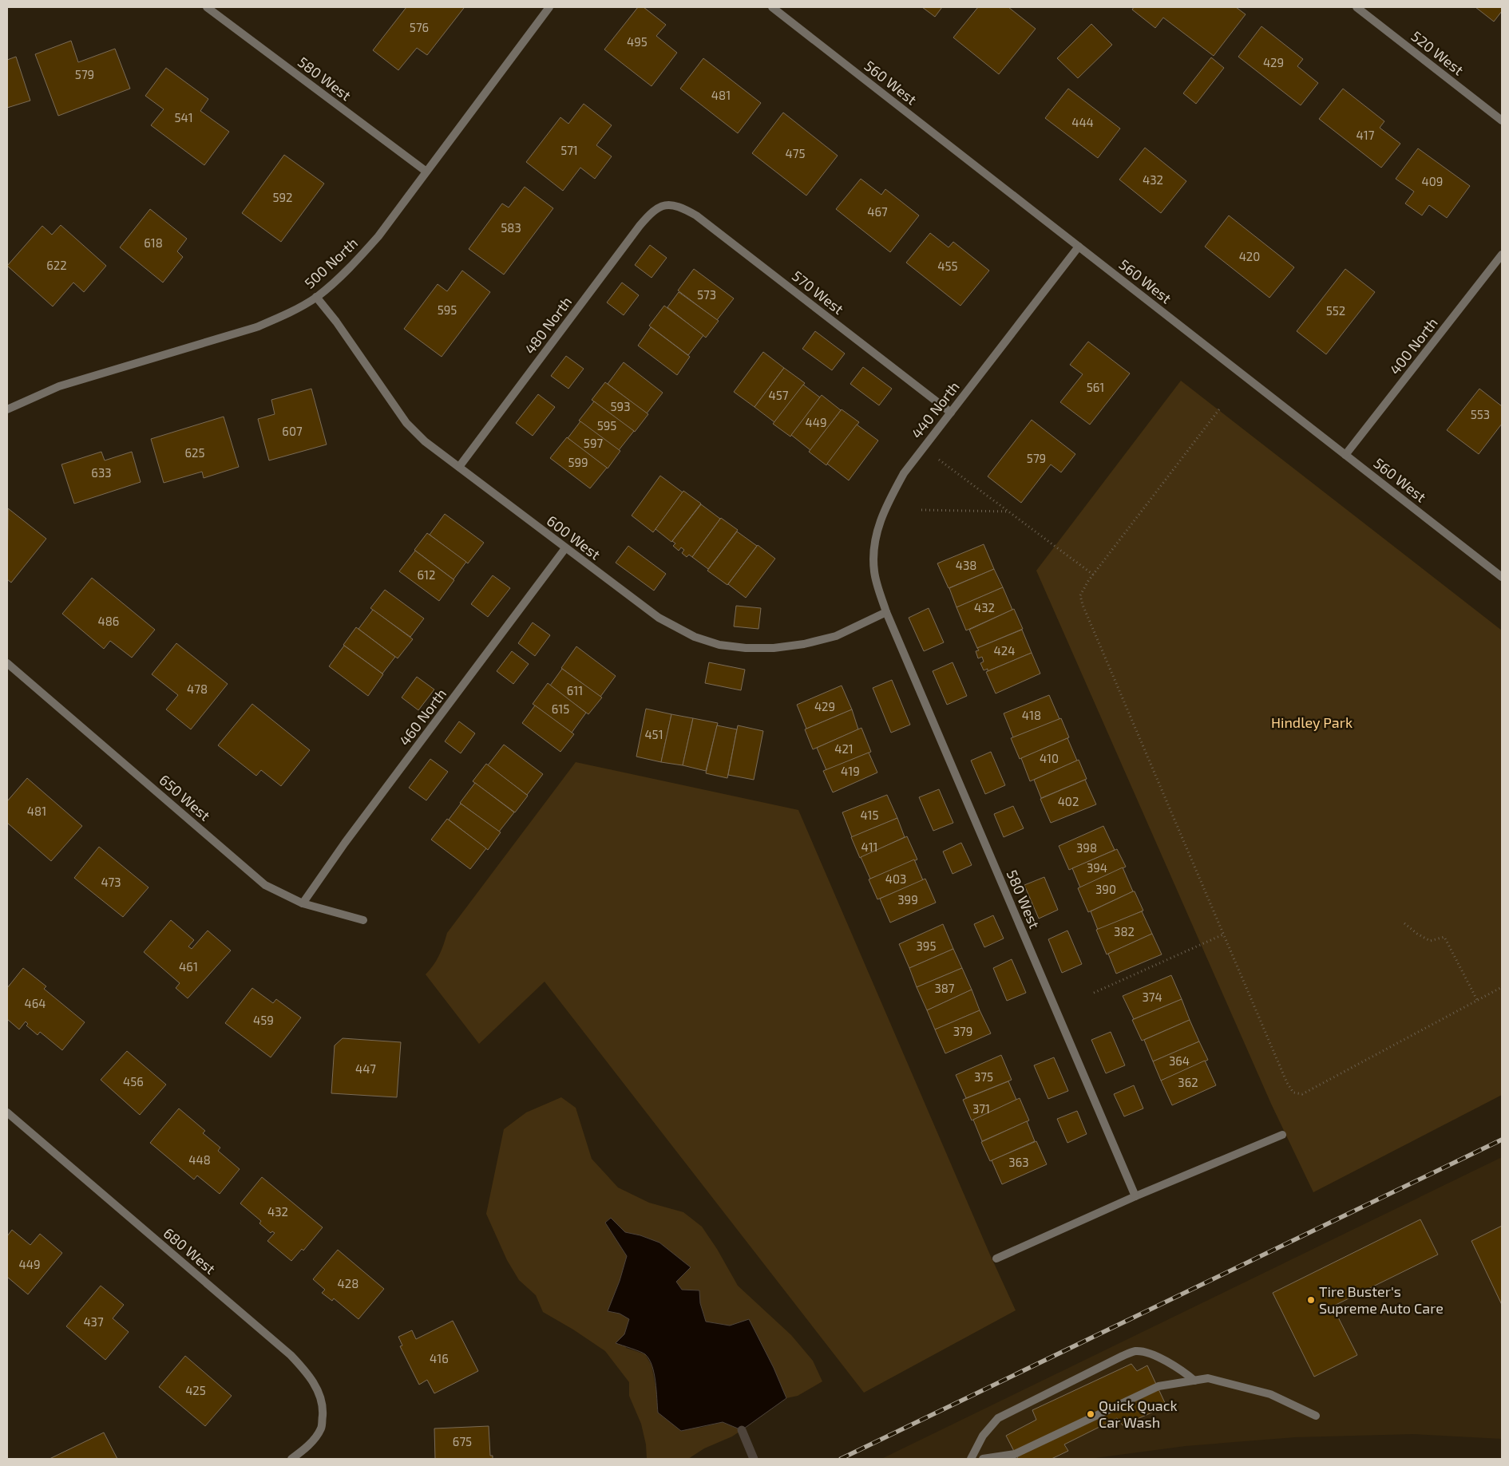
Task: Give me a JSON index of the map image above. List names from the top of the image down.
{
  "streets": {
    "street": [
      "520 West",
      "580 West",
      "560 West",
      "500 North",
      "570 West",
      "480 North",
      "400 North",
      "440 North",
      "600 West",
      "460 North",
      "650 West",
      "680 West"
    ]
  },
  "crossings": [
    ["580 West", "500 North"],
    ["580 West", "440 North"],
    ["580 West", "600 West"],
    ["560 West", "400 North"],
    ["560 West", "440 North"],
    ["500 North", "600 West"],
    ["570 West", "480 North"],
    ["570 West", "440 North"],
    ["480 North", "600 West"],
    ["440 North", "600 West"],
    ["600 West", "460 North"],
    ["460 North", "650 West"]
  ],
  "parks": ["Hindley Park"],
  "places": ["Tire Buster's Supreme Auto Care", "Quick Quack Car Wash"],
  "house_numbers": [
    "576",
    "495",
    "429",
    "579",
    "481",
    "541",
    "444",
    "417",
    "571",
    "475",
    "432",
    "409",
    "592",
    "467",
    "583",
    "618",
    "420",
    "622",
    "455",
    "573",
    "595",
    "552",
    "561",
    "457",
    "593",
    "553",
    "449",
    "595",
    "607",
    "597",
    "625",
    "579",
    "599",
    "633",
    "438",
    "612",
    "432",
    "486",
    "424",
    "478",
    "611",
    "429",
    "615",
    "418",
    "451",
    "421",
    "410",
    "419",
    "402",
    "481",
    "415",
    "411",
    "398",
    "394",
    "403",
    "473",
    "390",
    "399",
    "382",
    "395",
    "461",
    "387",
    "374",
    "464",
    "459",
    "379",
    "364",
    "447",
    "375",
    "456",
    "362",
    "371",
    "448",
    "363",
    "432",
    "449",
    "428",
    "437",
    "416",
    "425",
    "675"
  ]
}
